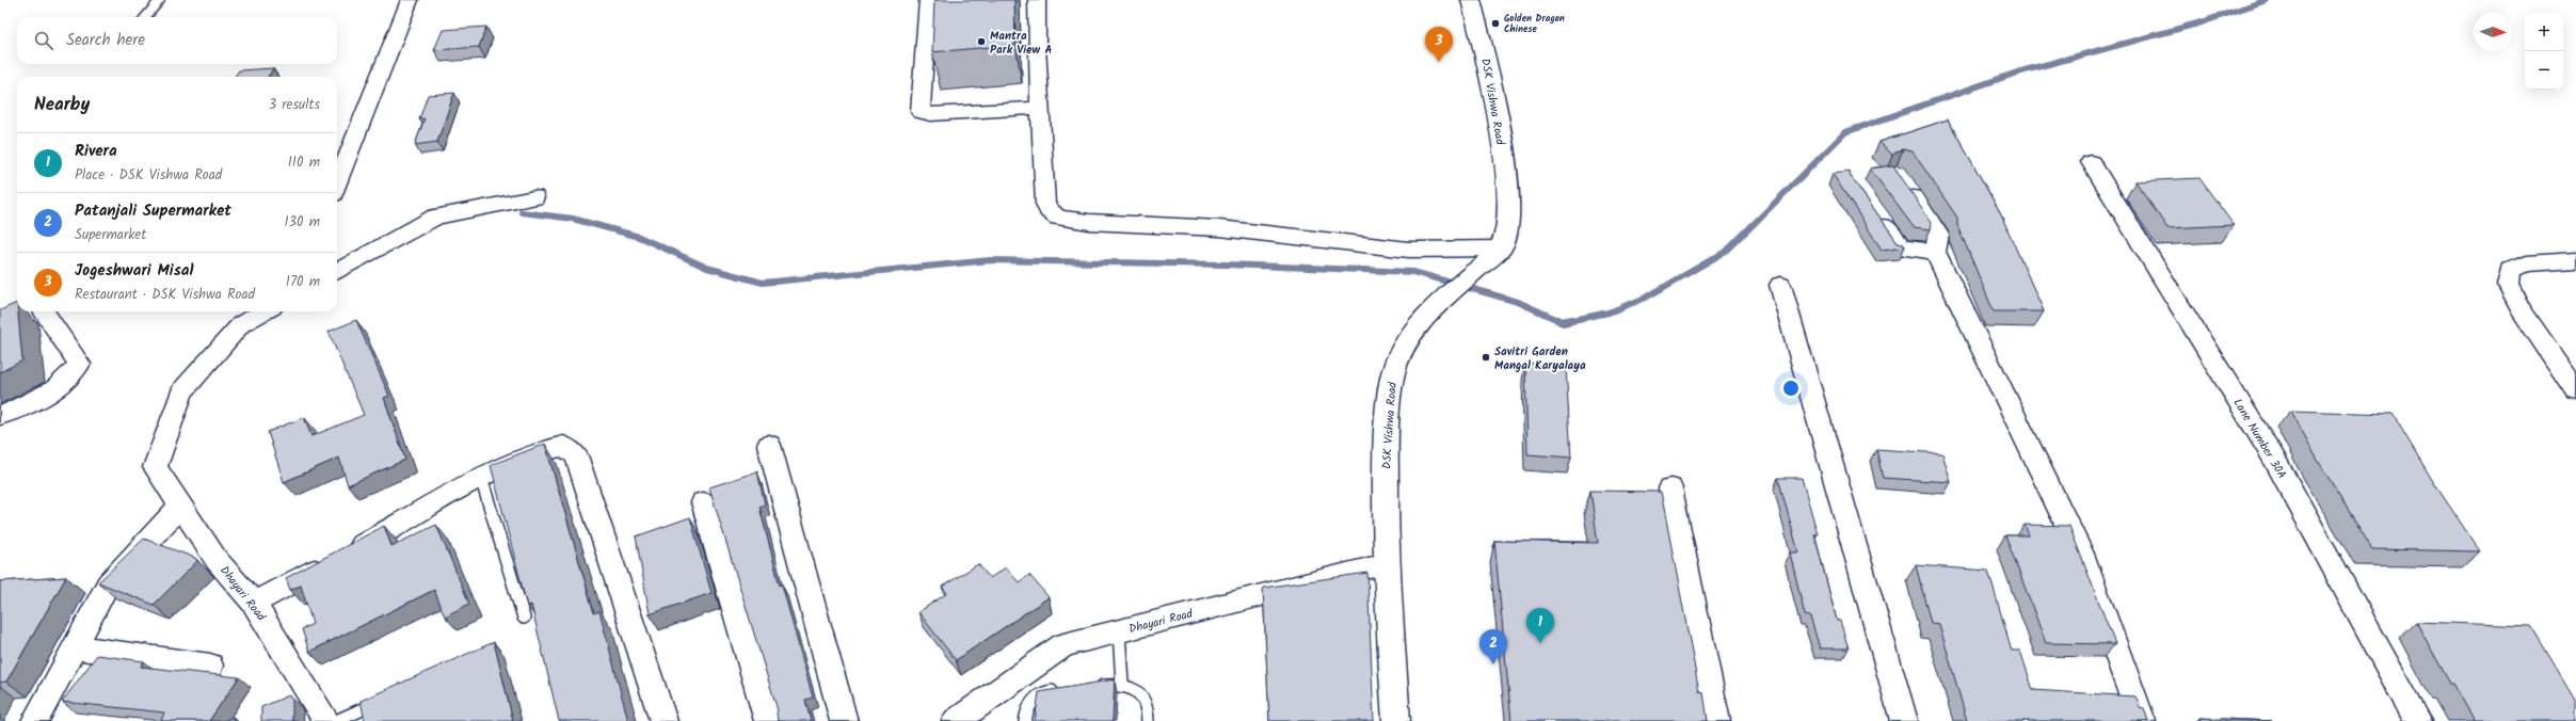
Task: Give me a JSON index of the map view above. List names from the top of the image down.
{
  "streets": {
    "street": ["DSK Vishwa Road", "Lane Number 30A", "Dhayari Road"]
  },
  "crossings": [
    ["DSK Vishwa Road", "Dhayari Road"]
  ],
  "places": ["Golden Dragon Chinese", "Mantra Park View A", "Savitri Garden Mangal Karyalaya"],
  "north": "right",
  "page": {
    "map_buttons": ["+", "−"],
    "search": "Search here",
    "pins": ["3", "1", "2"],
    "heading": ["Nearby", "3 results"],
    "list": [
      {
        "mark": "1",
        "name": "Rivera",
        "note": "Place · DSK Vishwa Road",
        "value": "110 m"
      },
      {
        "mark": "2",
        "name": "Patanjali Supermarket",
        "note": "Supermarket",
        "value": "130 m"
      },
      {
        "mark": "3",
        "name": "Jogeshwari Misal",
        "note": "Restaurant · DSK Vishwa Road",
        "value": "170 m"
      }
    ]
  }
}
